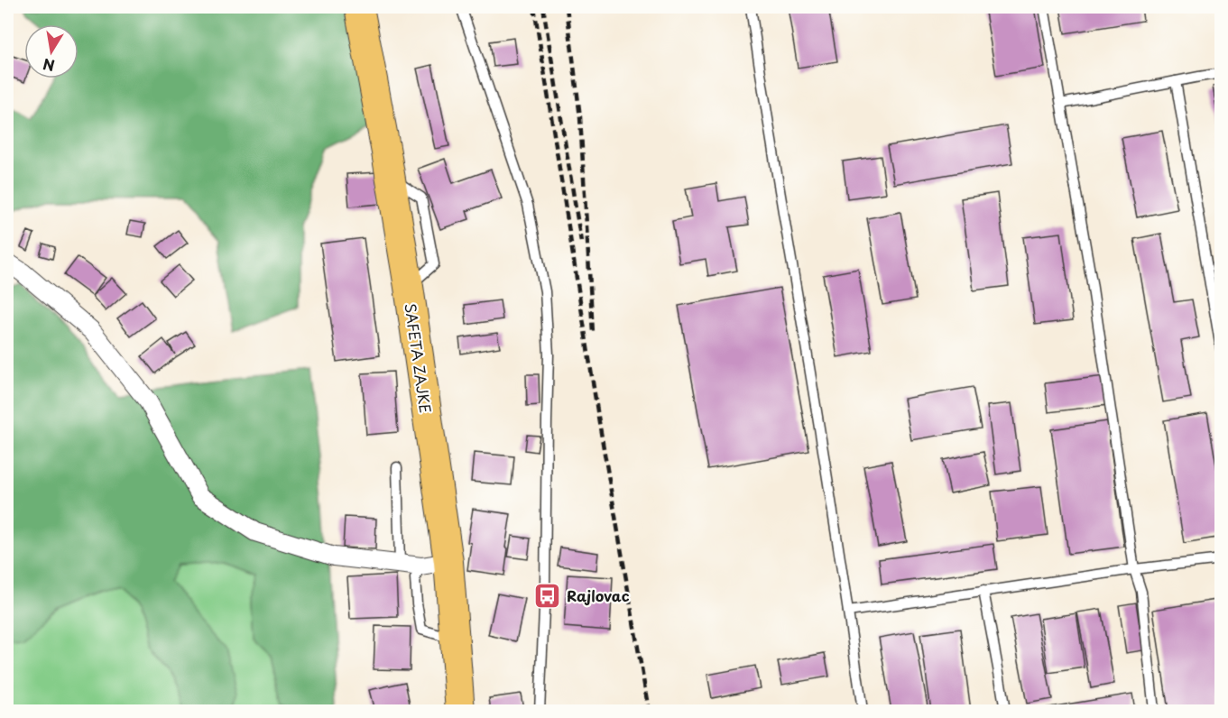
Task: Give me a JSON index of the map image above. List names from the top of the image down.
{
  "streets": {
    "main road": ["SAFETA ZAJKE"]
  },
  "places": {
    "bus stop": ["Rajlovac"]
  },
  "north": "bottom"
}
